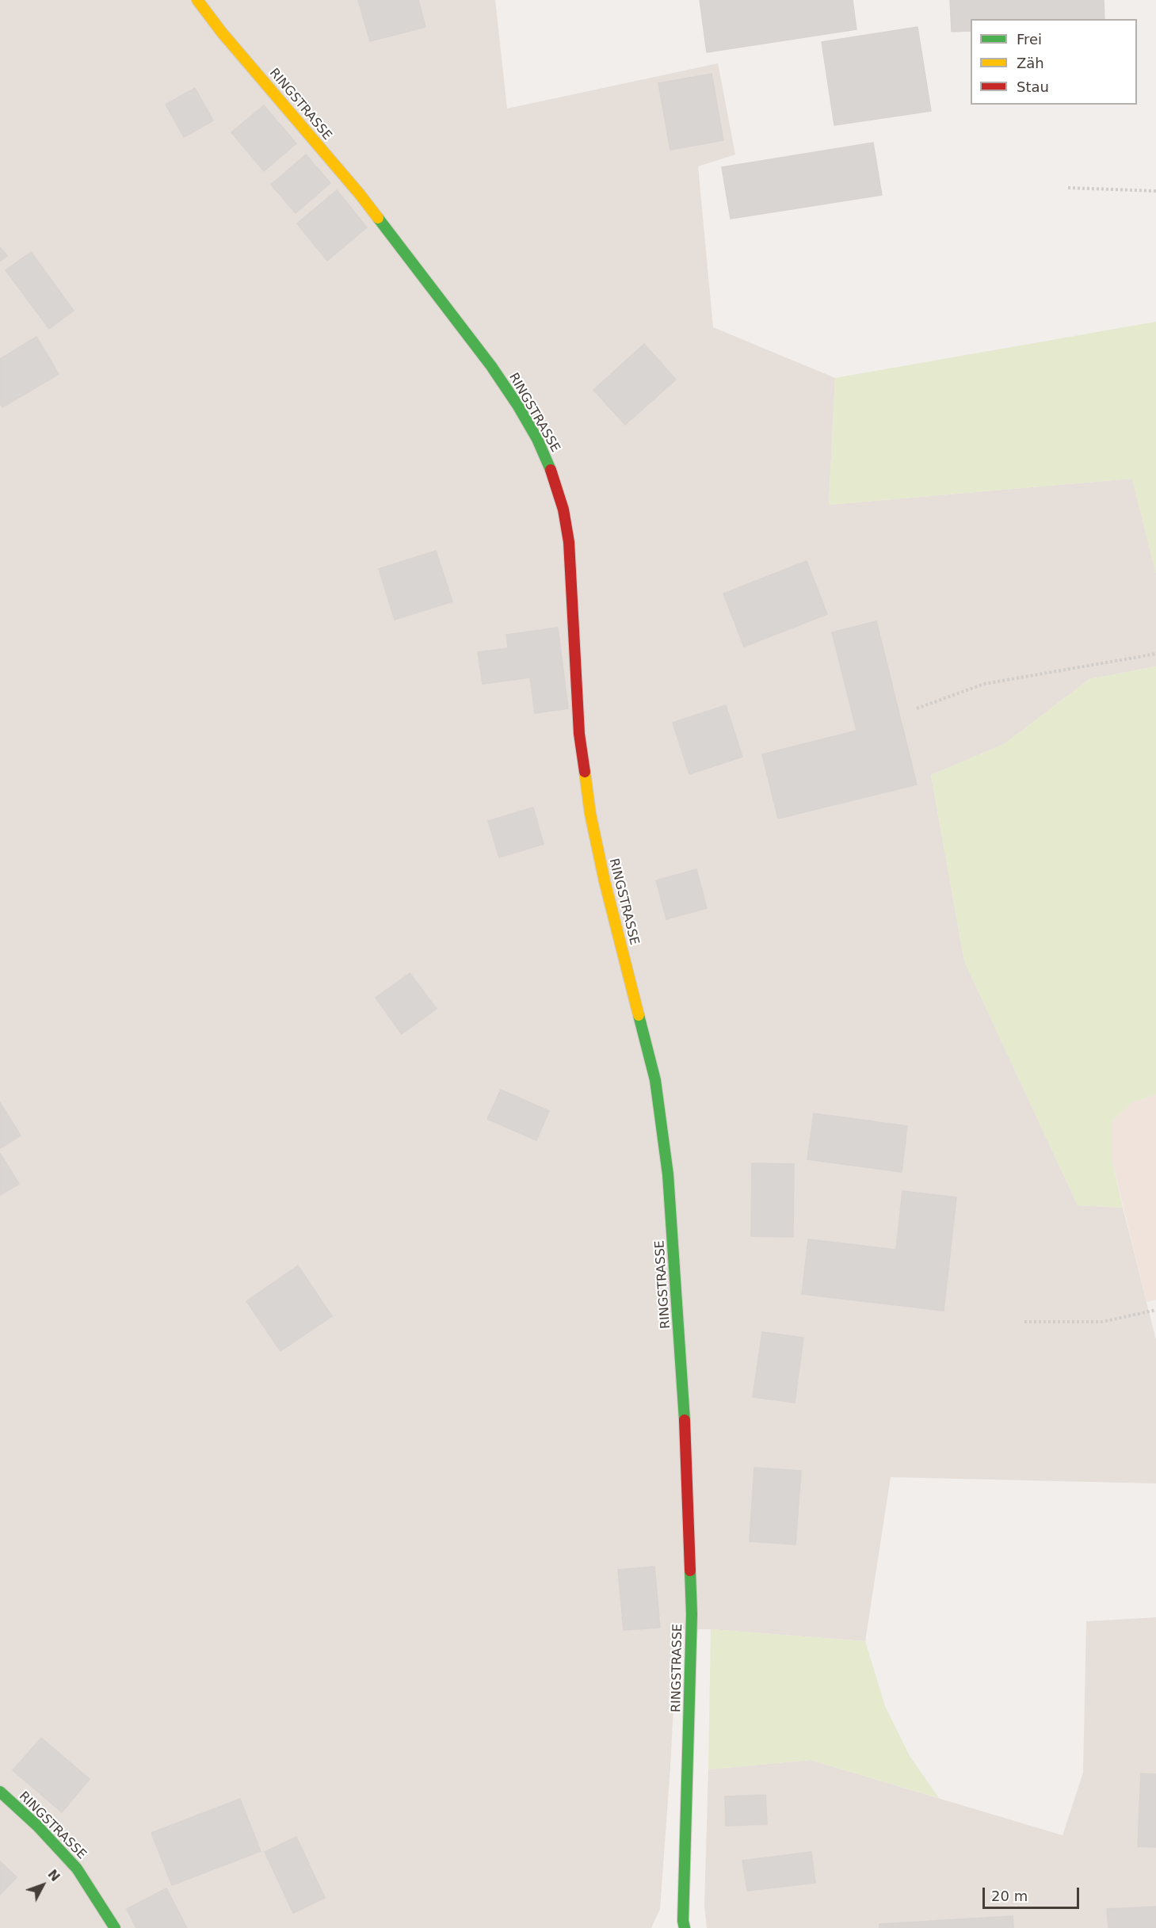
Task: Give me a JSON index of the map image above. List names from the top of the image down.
{
  "streets": {
    "street": ["RINGSTRASSE"]
  },
  "legend": ["Frei", "Zäh", "Stau"],
  "scale_bar": "20 m",
  "north": "top right"
}
